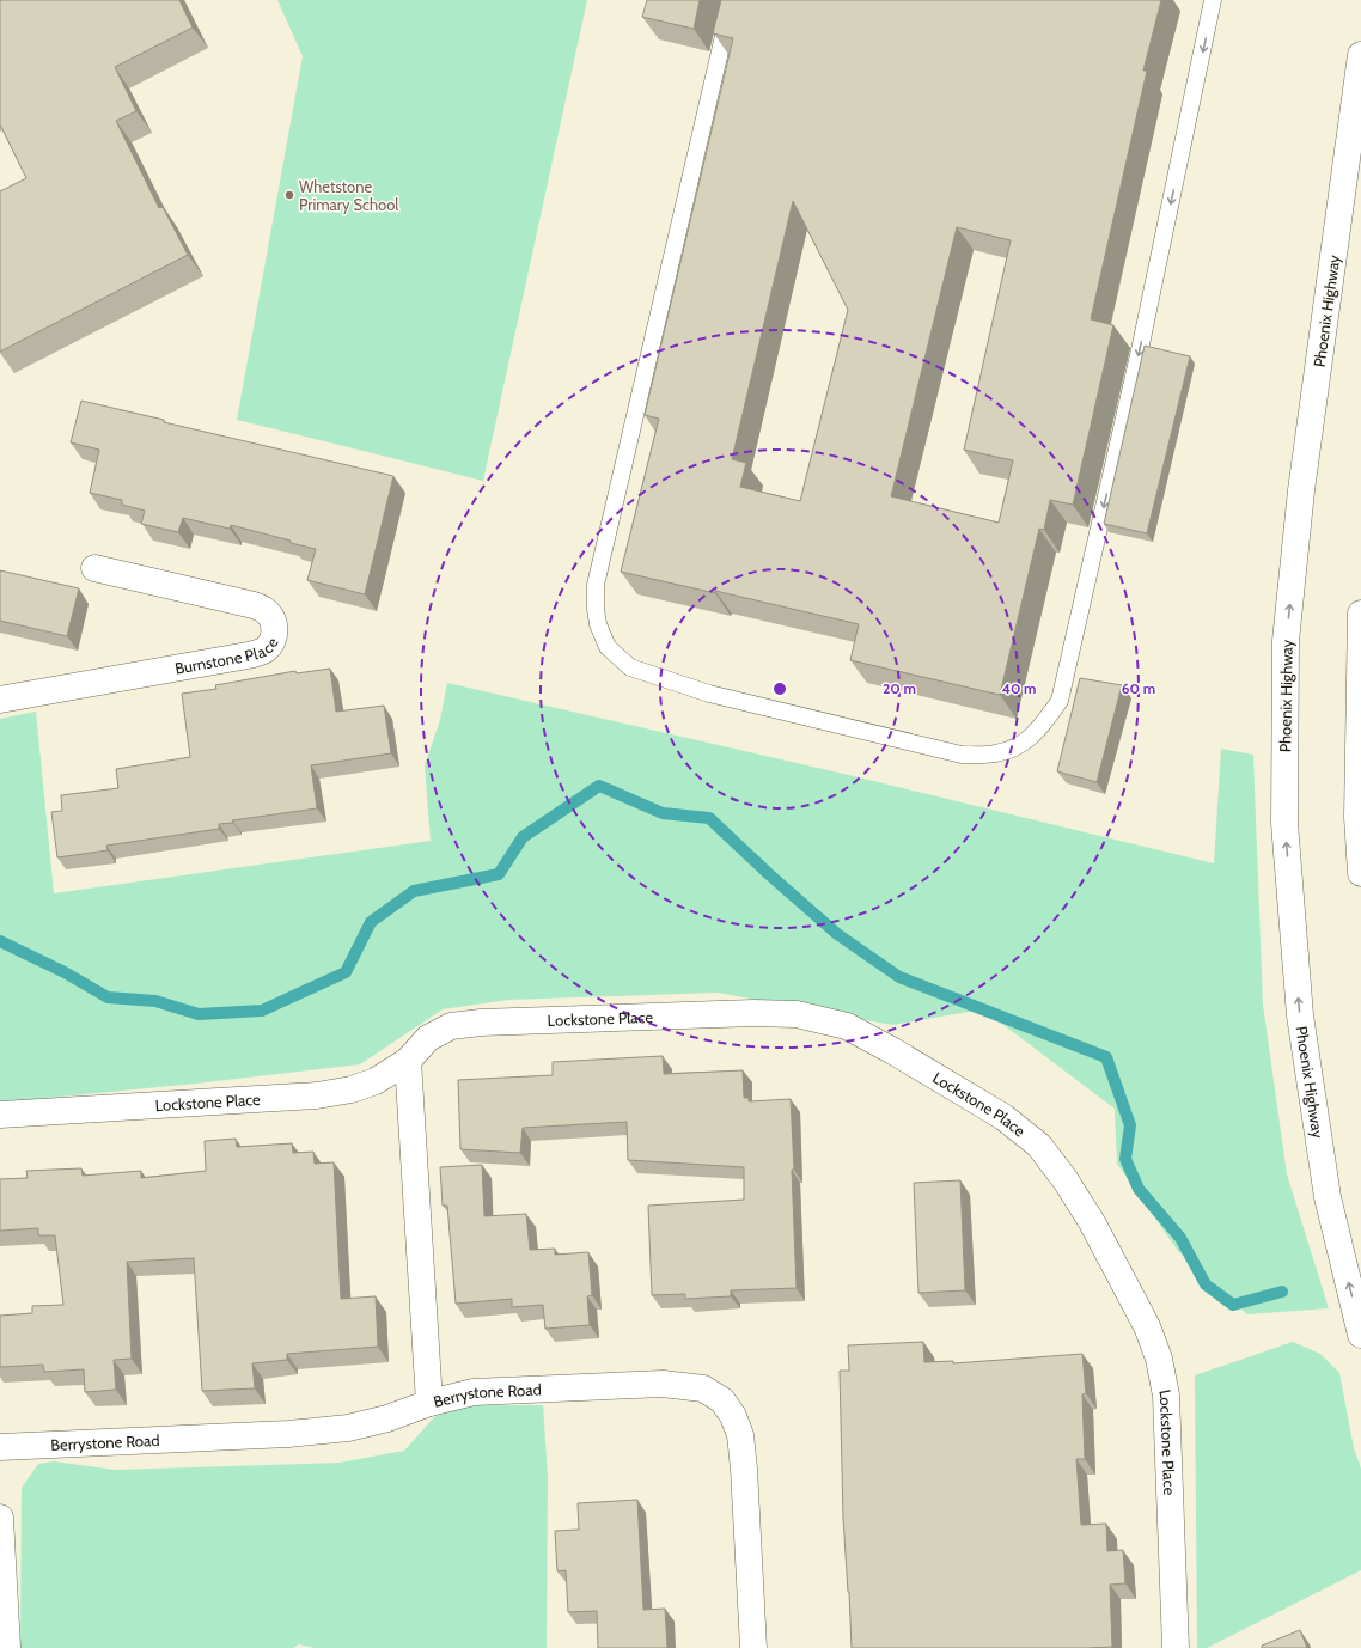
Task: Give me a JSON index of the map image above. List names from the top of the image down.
{
  "streets": {
    "street": [
      "Phoenix Highway",
      "Burnstone Place",
      "Lockstone Place",
      "Berrystone Road"
    ]
  },
  "one_way": ["Phoenix Highway"],
  "places": ["Whetstone Primary School"],
  "rings": ["20 m", "40 m", "60 m"]
}
